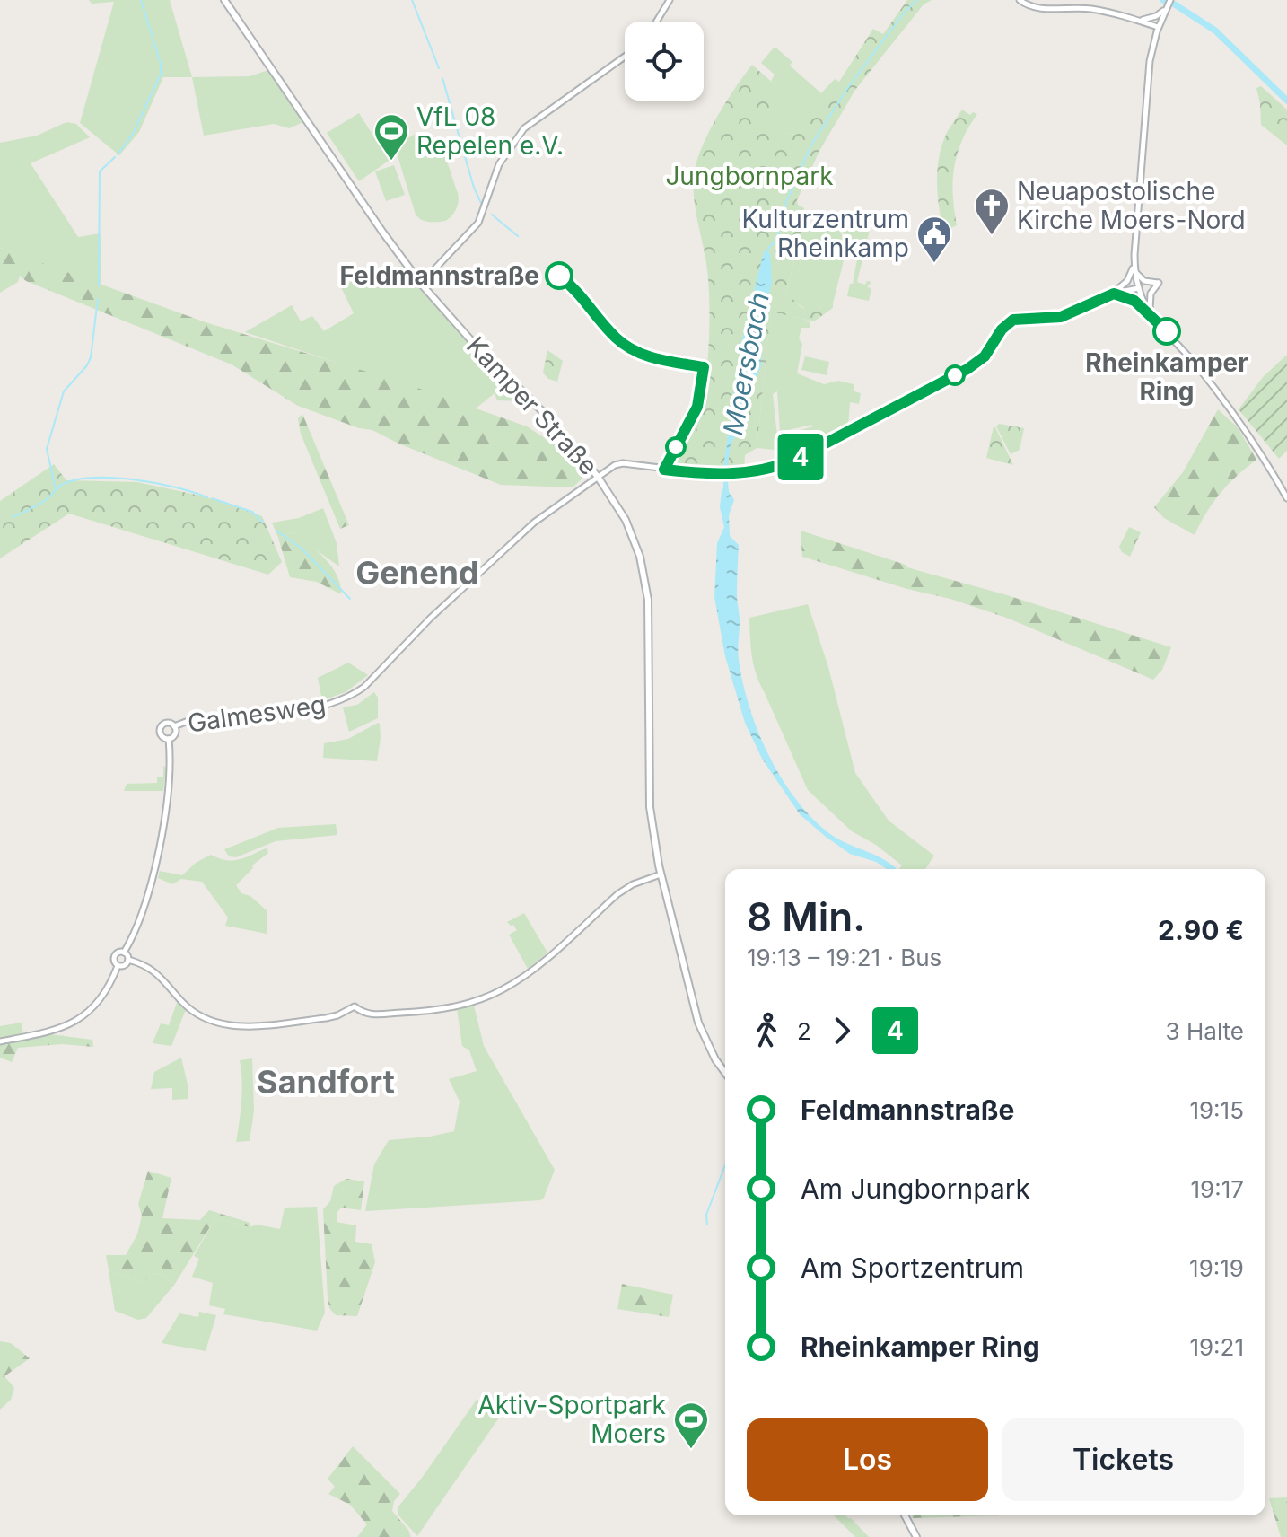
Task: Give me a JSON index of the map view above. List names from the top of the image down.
{
  "streets": {
    "main road": ["Kamper Straße"],
    "street": ["Galmesweg"]
  },
  "crossings": [
    ["Kamper Straße", "Galmesweg"]
  ],
  "districts": ["Genend", "Sandfort"],
  "water": ["Moersbach"],
  "parks": ["Jungbornpark"],
  "places": {
    "sports": ["VfL 08 Repelen e.V.", "Aktiv-Sportpark Moers"],
    "church": ["Neuapostolische Kirche Moers-Nord"],
    "public building": ["Kulturzentrum Rheinkamp"],
    "other": ["Feldmannstraße", "Rheinkamper Ring"]
  },
  "lines": ["bus line 4"],
  "page": {
    "on_map": "4",
    "heading": ["8 Min.", "19:13 – 19:21 · Bus", "2.90 €"],
    "legs": ["2", "4", "3 Halte"],
    "list": [
      {
        "name": "Feldmannstraße",
        "value": "19:15"
      },
      {
        "name": "Am Jungbornpark",
        "value": "19:17"
      },
      {
        "name": "Am Sportzentrum",
        "value": "19:19"
      },
      {
        "name": "Rheinkamper Ring",
        "value": "19:21"
      }
    ],
    "buttons": ["Los", "Tickets"]
  }
}
